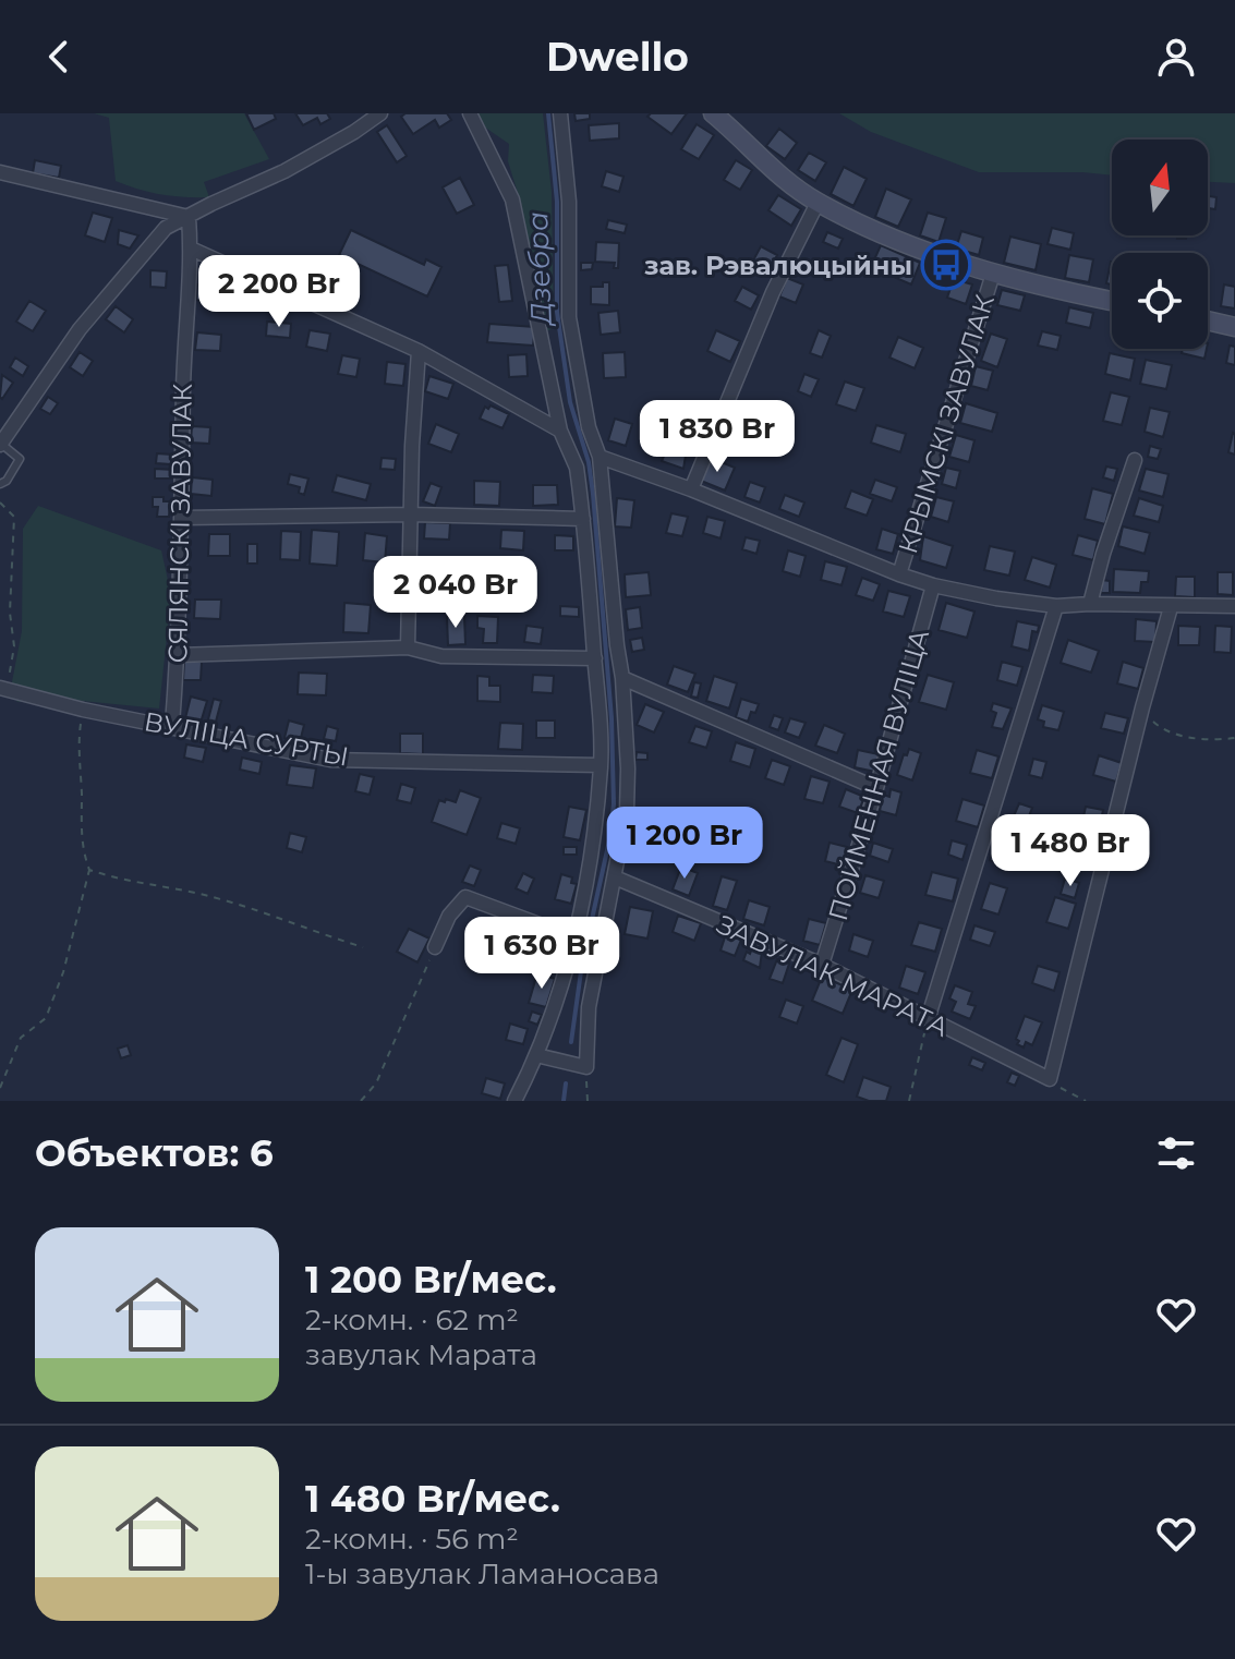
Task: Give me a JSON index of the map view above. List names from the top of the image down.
{
  "streets": {
    "street": [
      "КРЫМСКІ ЗАВУЛАК",
      "СЯЛЯНСКІ ЗАВУЛАК",
      "ВУЛІЦА СУРТЫ",
      "ПОЙМЕННАЯ ВУЛІЦА",
      "ЗАВУЛАК МАРАТА"
    ]
  },
  "crossings": [
    ["СЯЛЯНСКІ ЗАВУЛАК", "ВУЛІЦА СУРТЫ"],
    ["ПОЙМЕННАЯ ВУЛІЦА", "ЗАВУЛАК МАРАТА"]
  ],
  "water": ["Дзебра"],
  "places": {
    "bus stop": ["зав. Рэвалюцыйны"]
  },
  "north": "top",
  "page": {
    "header": "Dwello",
    "price": [
      "2 200 Br",
      "1 830 Br",
      "2 040 Br",
      "1 200 Br",
      "1 480 Br",
      "1 630 Br"
    ],
    "heading": "Объектов: 6",
    "list": [
      {
        "name": "1 200 Br/мес.",
        "note": "2-комн. · 62 m² · завулак Марата"
      },
      {
        "name": "1 480 Br/мес.",
        "note": "2-комн. · 56 m² · 1-ы завулак Ламаносава"
      }
    ]
  }
}
